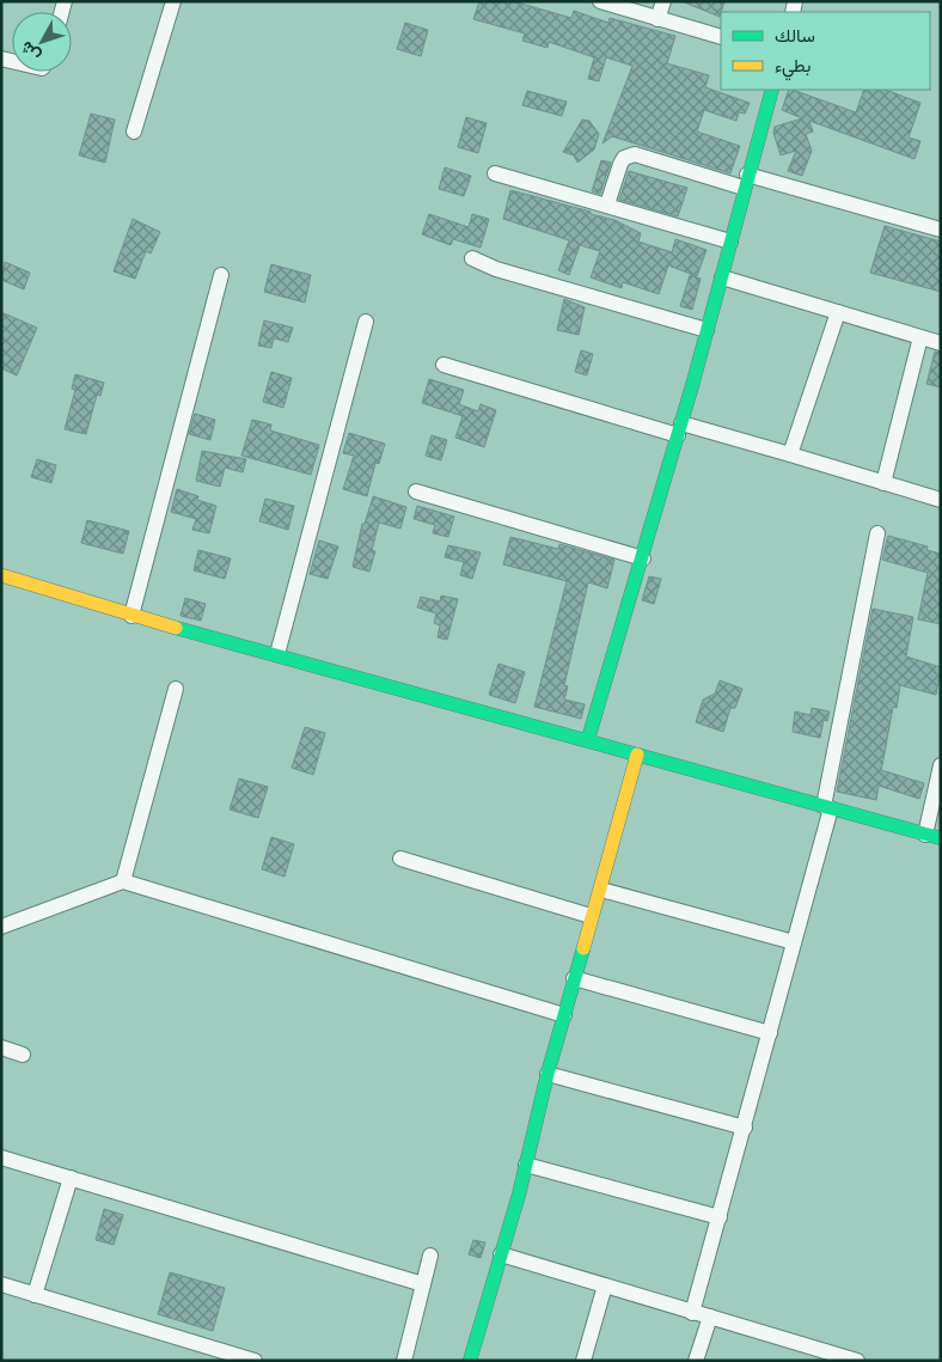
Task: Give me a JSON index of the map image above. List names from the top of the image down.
{
  "legend": ["سالك", "بطيء"],
  "north": "bottom left"
}
